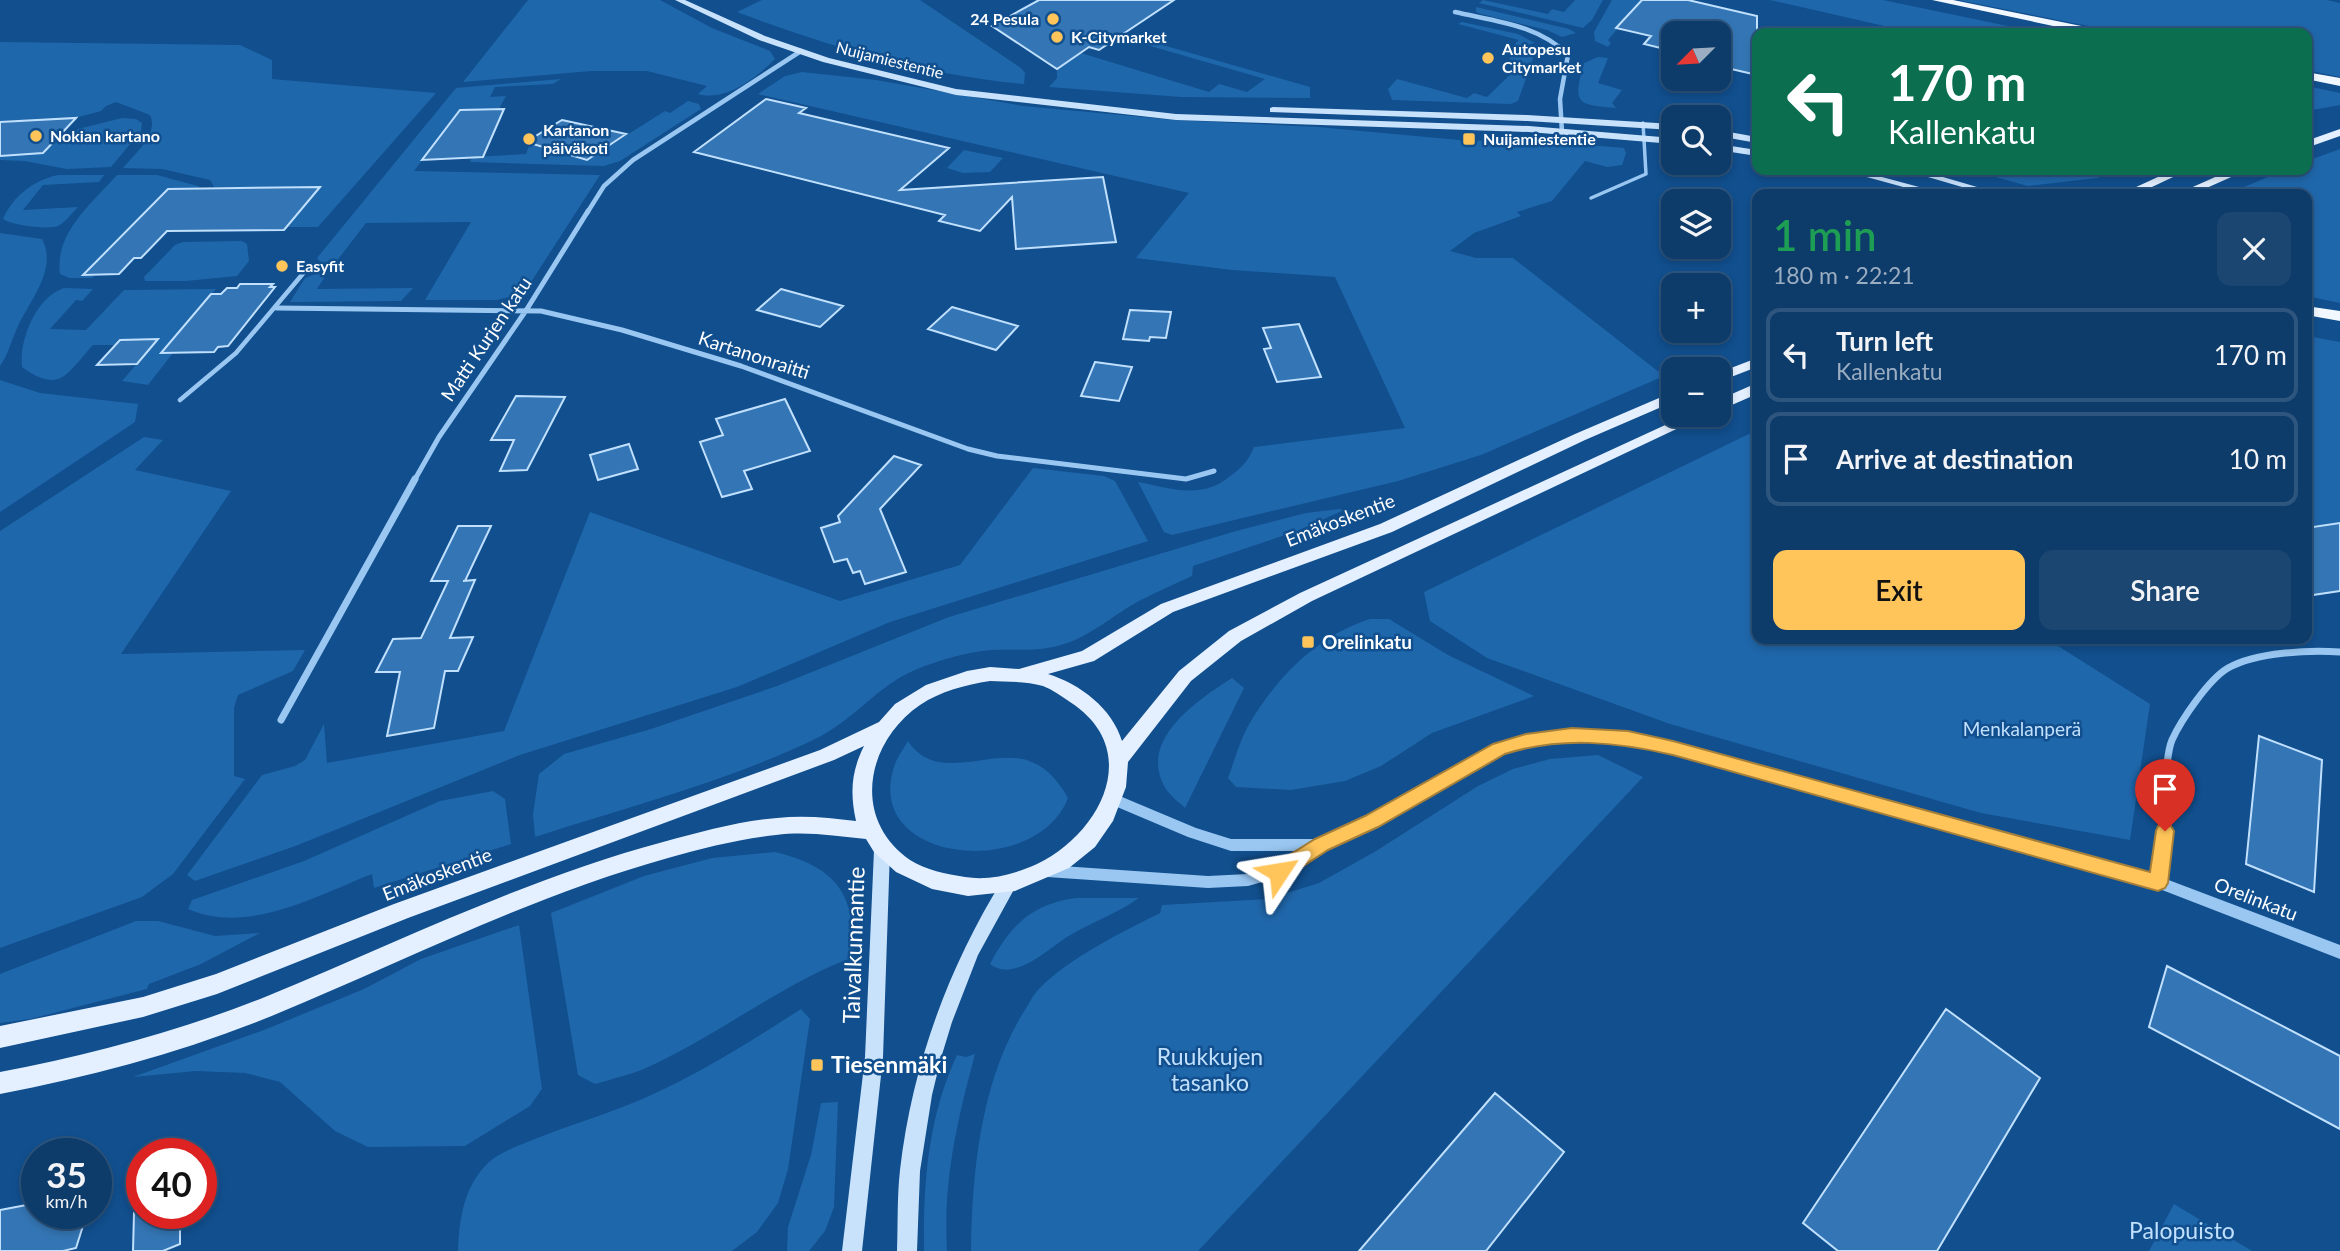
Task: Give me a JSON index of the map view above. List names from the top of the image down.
{
  "streets": {
    "main road": ["Nuijamiestentie", "Emäkoskentie", "Taivalkunnantie"],
    "street": ["Matti Kurjen katu", "Kartanonraitti", "Orelinkatu"]
  },
  "crossings": [
    ["Nuijamiestentie", "Matti Kurjen katu"],
    ["Matti Kurjen katu", "Kartanonraitti"],
    ["Emäkoskentie", "Orelinkatu"],
    ["Emäkoskentie", "Taivalkunnantie"],
    ["Orelinkatu", "Taivalkunnantie"]
  ],
  "parks": ["Menkalanperä", "Ruukkujen tasanko", "Palopuisto"],
  "places": {
    "other": [
      "24 Pesula",
      "K-Citymarket",
      "Autopesu Citymarket",
      "Nokian kartano",
      "Kartanon päiväkoti",
      "Easyfit"
    ],
    "transit": ["Nuijamiestentie", "Orelinkatu", "Tiesenmäki"]
  },
  "north": "bottom left",
  "page": {
    "map_buttons": ["+", "−"],
    "turn": ["170 m", "Kallenkatu"],
    "heading": ["1 min", "180 m · 22:21"],
    "list": [
      {
        "name": "Turn left",
        "note": "Kallenkatu",
        "value": "170 m"
      },
      {
        "name": "Arrive at destination",
        "value": "10 m"
      }
    ],
    "buttons": ["Exit", "Share"],
    "speed": "35 km/h",
    "limit": "40"
  }
}
